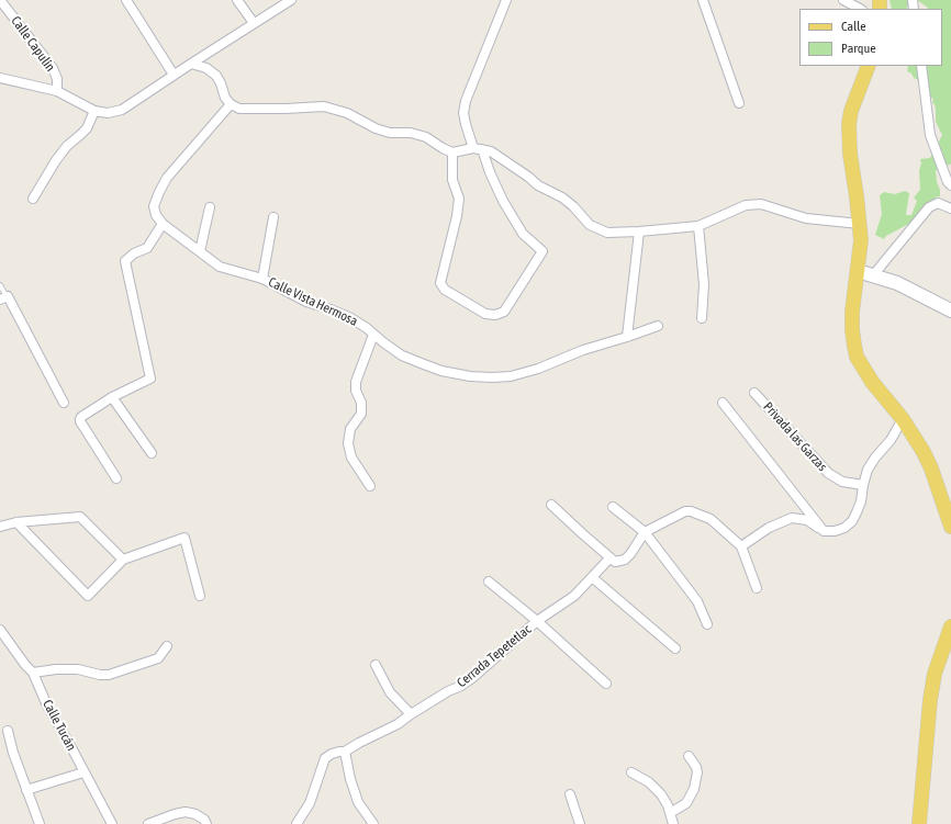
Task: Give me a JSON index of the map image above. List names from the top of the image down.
{
  "streets": {
    "street": [
      "Calle Capulín",
      "Calle Vista Hermosa",
      "Privada las Garzas",
      "Cerrada Tepetetlac",
      "Calle Tucán"
    ]
  },
  "legend": ["Calle", "Parque"]
}
